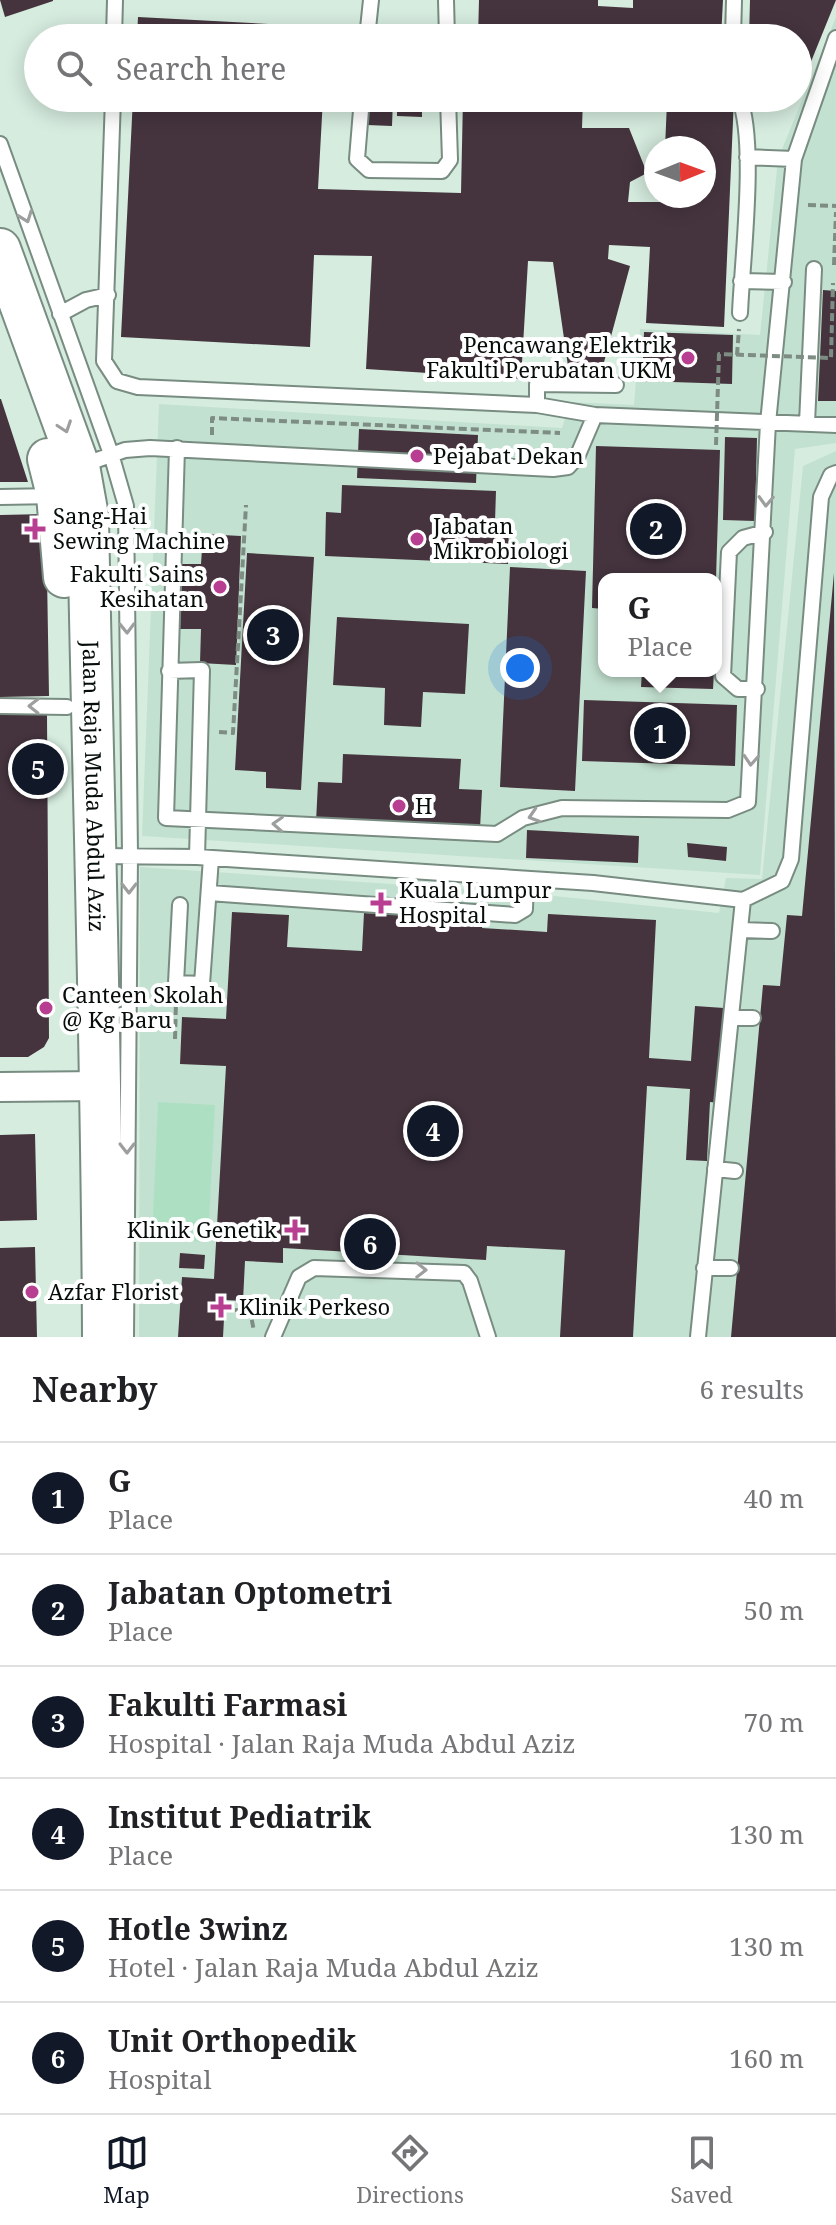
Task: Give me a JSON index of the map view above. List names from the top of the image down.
{
  "streets": {
    "main road": ["Jalan Raja Muda Abdul Aziz"]
  },
  "places": {
    "other": [
      "Pencawang Elektrik Fakulti Perubatan UKM",
      "Pejabat Dekan",
      "Jabatan Mikrobiologi",
      "Fakulti Sains Kesihatan",
      "H",
      "Canteen Skolah @ Kg Baru",
      "Azfar Florist"
    ],
    "health": [
      "Sang-Hai Sewing Machine",
      "Kuala Lumpur Hospital",
      "Klinik Genetik",
      "Klinik Perkeso"
    ]
  },
  "north": "right",
  "page": {
    "search": "Search here",
    "pins": [
      "2",
      "3",
      "1",
      "5",
      "4",
      "6"
    ],
    "popup": ["G", "Place"],
    "heading": ["Nearby", "6 results"],
    "list": [
      {
        "mark": "1",
        "name": "G",
        "note": "Place",
        "value": "40 m"
      },
      {
        "mark": "2",
        "name": "Jabatan Optometri",
        "note": "Place",
        "value": "50 m"
      },
      {
        "mark": "3",
        "name": "Fakulti Farmasi",
        "note": "Hospital · Jalan Raja Muda Abdul Aziz",
        "value": "70 m"
      },
      {
        "mark": "4",
        "name": "Institut Pediatrik",
        "note": "Place",
        "value": "130 m"
      },
      {
        "mark": "5",
        "name": "Hotle 3winz",
        "note": "Hotel · Jalan Raja Muda Abdul Aziz",
        "value": "130 m"
      },
      {
        "mark": "6",
        "name": "Unit Orthopedik",
        "note": "Hospital",
        "value": "160 m"
      }
    ],
    "nav": ["Map", "Directions", "Saved"]
  }
}
